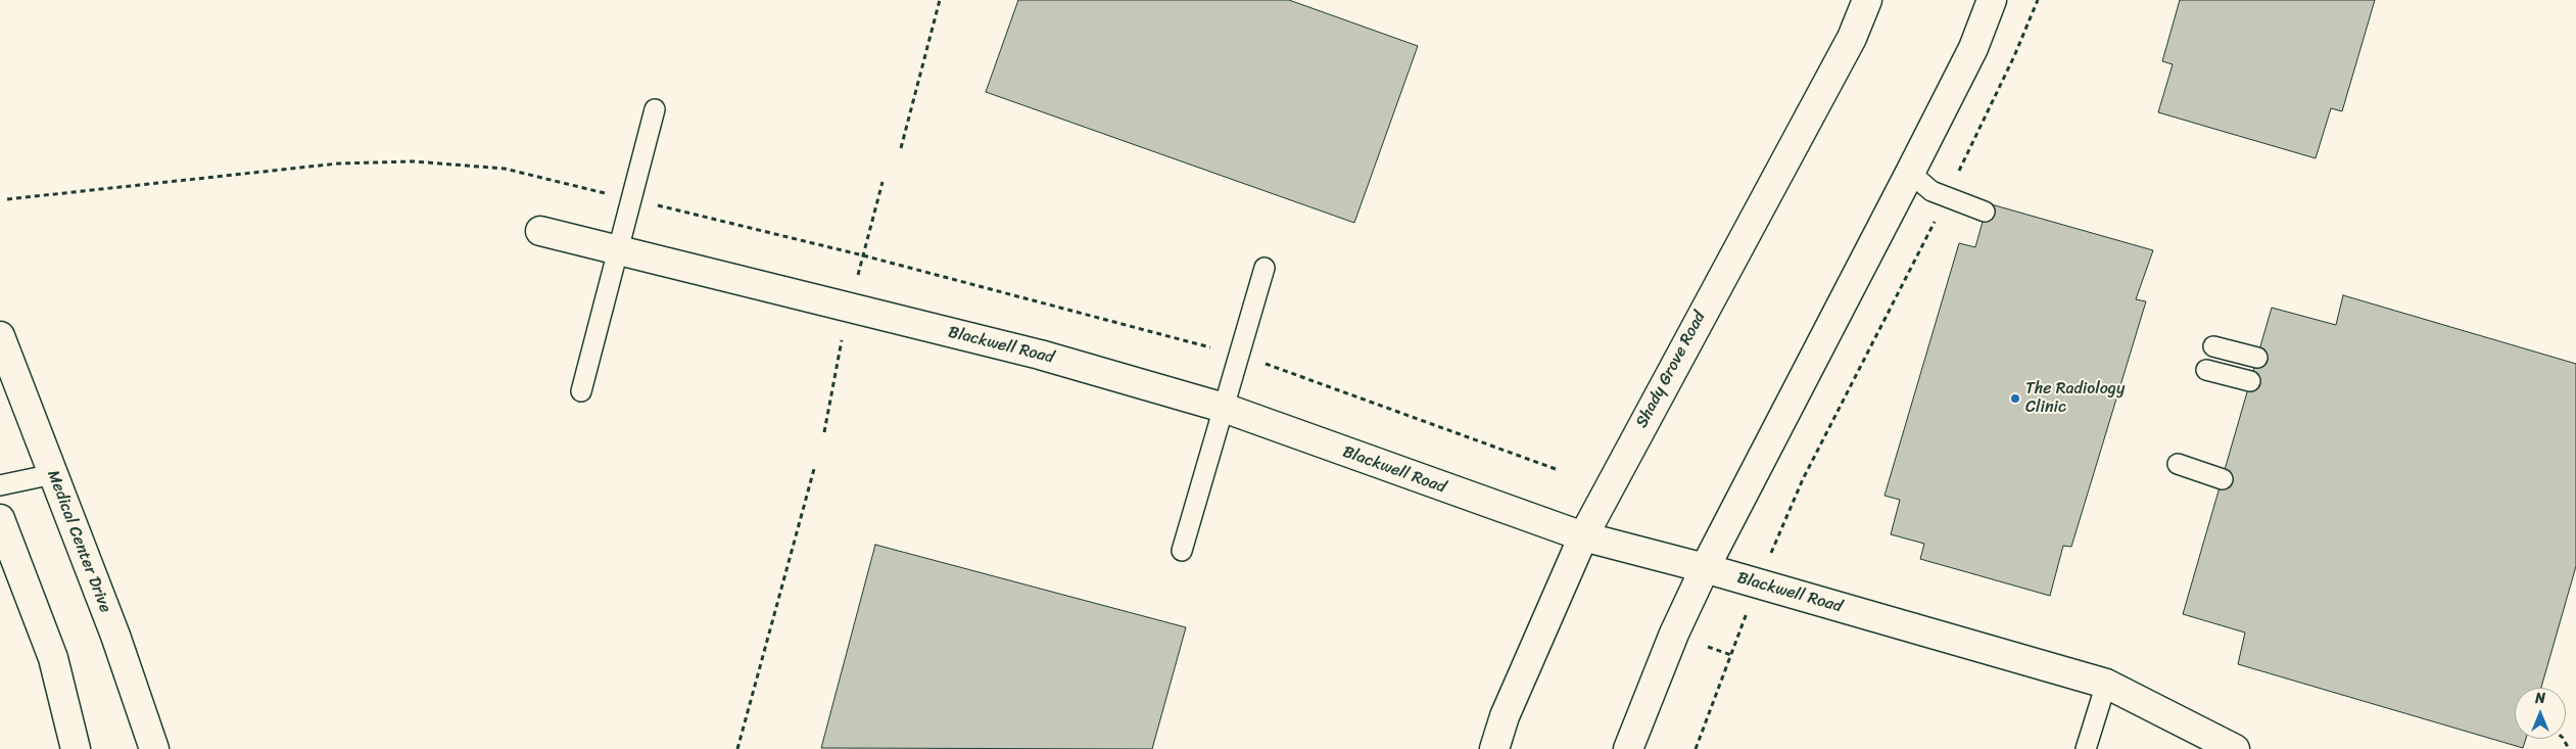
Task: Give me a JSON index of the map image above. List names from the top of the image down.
{
  "streets": {
    "street": ["Blackwell Road", "Shady Grove Road", "Medical Center Drive"]
  },
  "crossings": [
    ["Blackwell Road", "Shady Grove Road"]
  ],
  "places": ["The Radiology Clinic"],
  "north": "top"
}
